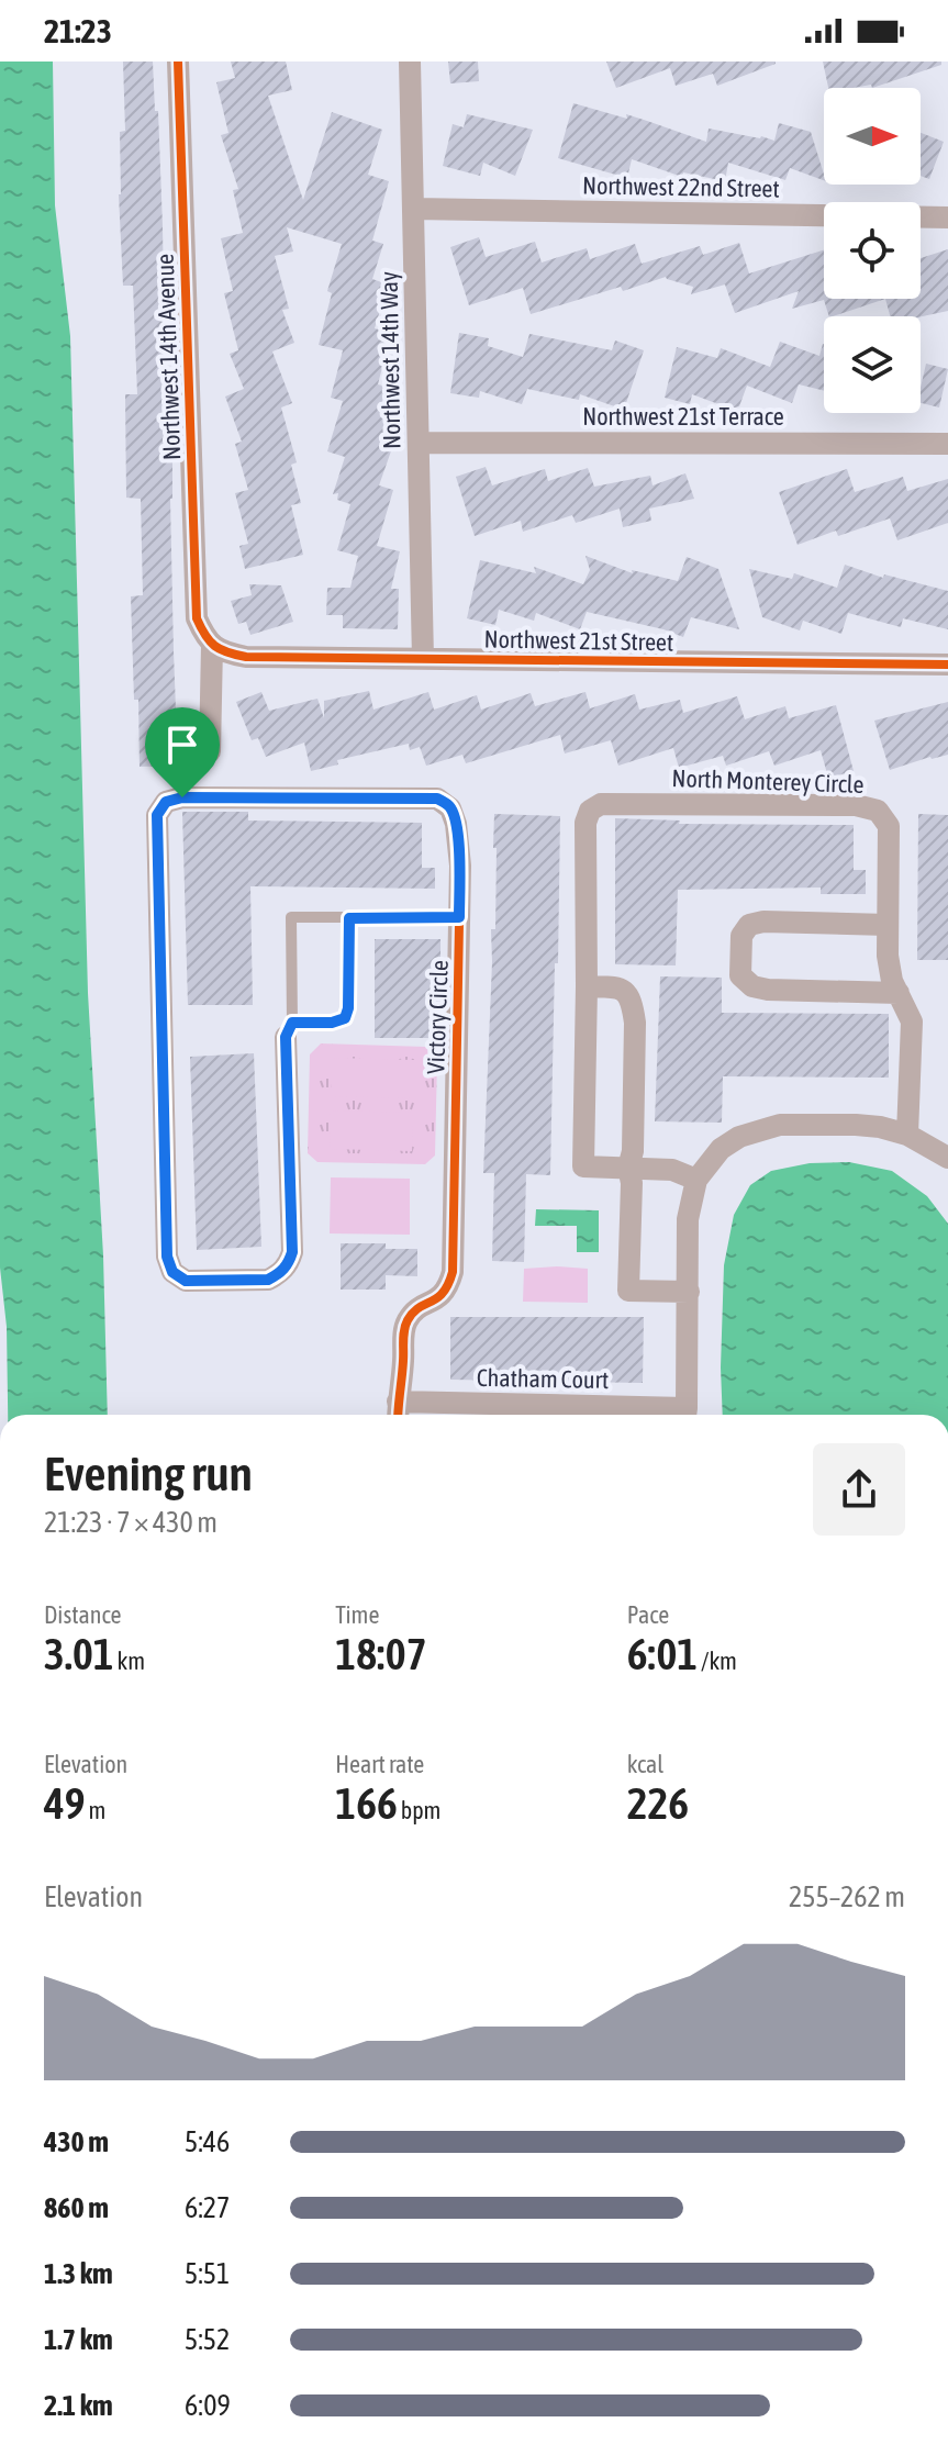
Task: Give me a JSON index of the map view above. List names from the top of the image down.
{
  "streets": {
    "street": [
      "Northwest 22nd Street",
      "Northwest 14th Avenue",
      "Northwest 14th Way",
      "Northwest 21st Terrace",
      "Northwest 21st Street",
      "North Monterey Circle",
      "Victory Circle",
      "Chatham Court"
    ]
  },
  "crossings": [
    ["Northwest 22nd Street", "Northwest 14th Way"],
    ["Northwest 14th Avenue", "Northwest 21st Street"],
    ["Northwest 14th Way", "Northwest 21st Terrace"],
    ["Northwest 14th Way", "Northwest 21st Street"],
    ["Victory Circle", "Chatham Court"]
  ],
  "north": "right",
  "page": {
    "status": "21:23",
    "heading": ["Evening run", "21:23 · 7 × 430 m"],
    "stats": [
      ["Distance", "3.01 km"],
      ["Time", "18:07"],
      ["Pace", "6:01 /km"],
      ["Elevation", "49 m"],
      ["Heart rate", "166 bpm"],
      ["kcal", "226"]
    ],
    "chart": ["Elevation", "255–262 m"],
    "list": [
      {
        "name": "430 m",
        "note": "5:46"
      },
      {
        "name": "860 m",
        "note": "6:27"
      },
      {
        "name": "1.3 km",
        "note": "5:51"
      },
      {
        "name": "1.7 km",
        "note": "5:52"
      },
      {
        "name": "2.1 km",
        "note": "6:09"
      }
    ]
  }
}
